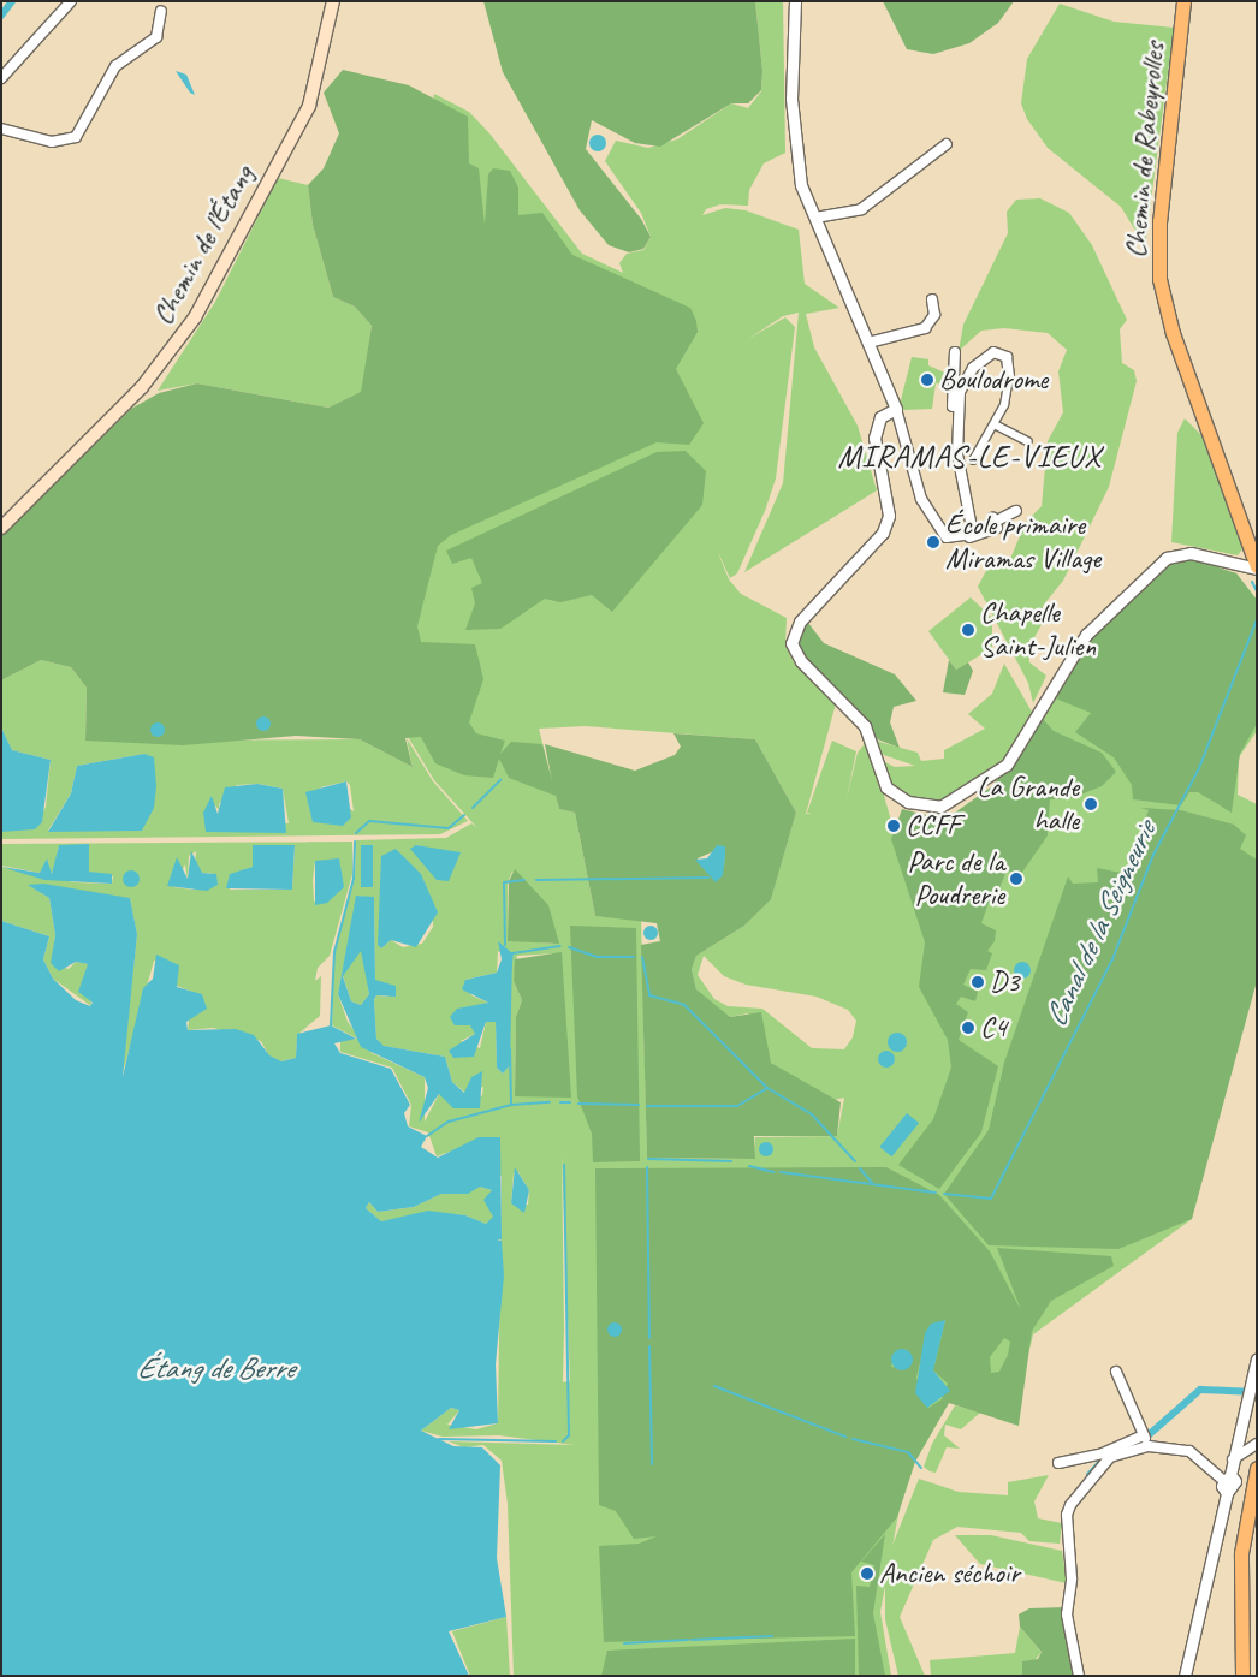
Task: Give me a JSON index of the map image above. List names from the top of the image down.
{
  "streets": {
    "main road": ["Chemin de Rabeyrolles", "Chemin de l’Étang"]
  },
  "districts": ["MIRAMAS-LE-VIEUX"],
  "water": ["Canal de la Seigneurie", "Étang de Berre"],
  "places": [
    "Boulodrome",
    "École primaire Miramas Village",
    "Chapelle Saint-Julien",
    "La Grande halle",
    "CCFF",
    "Parc de la Poudrerie",
    "D3",
    "C4",
    "Ancien séchoir"
  ]
}
